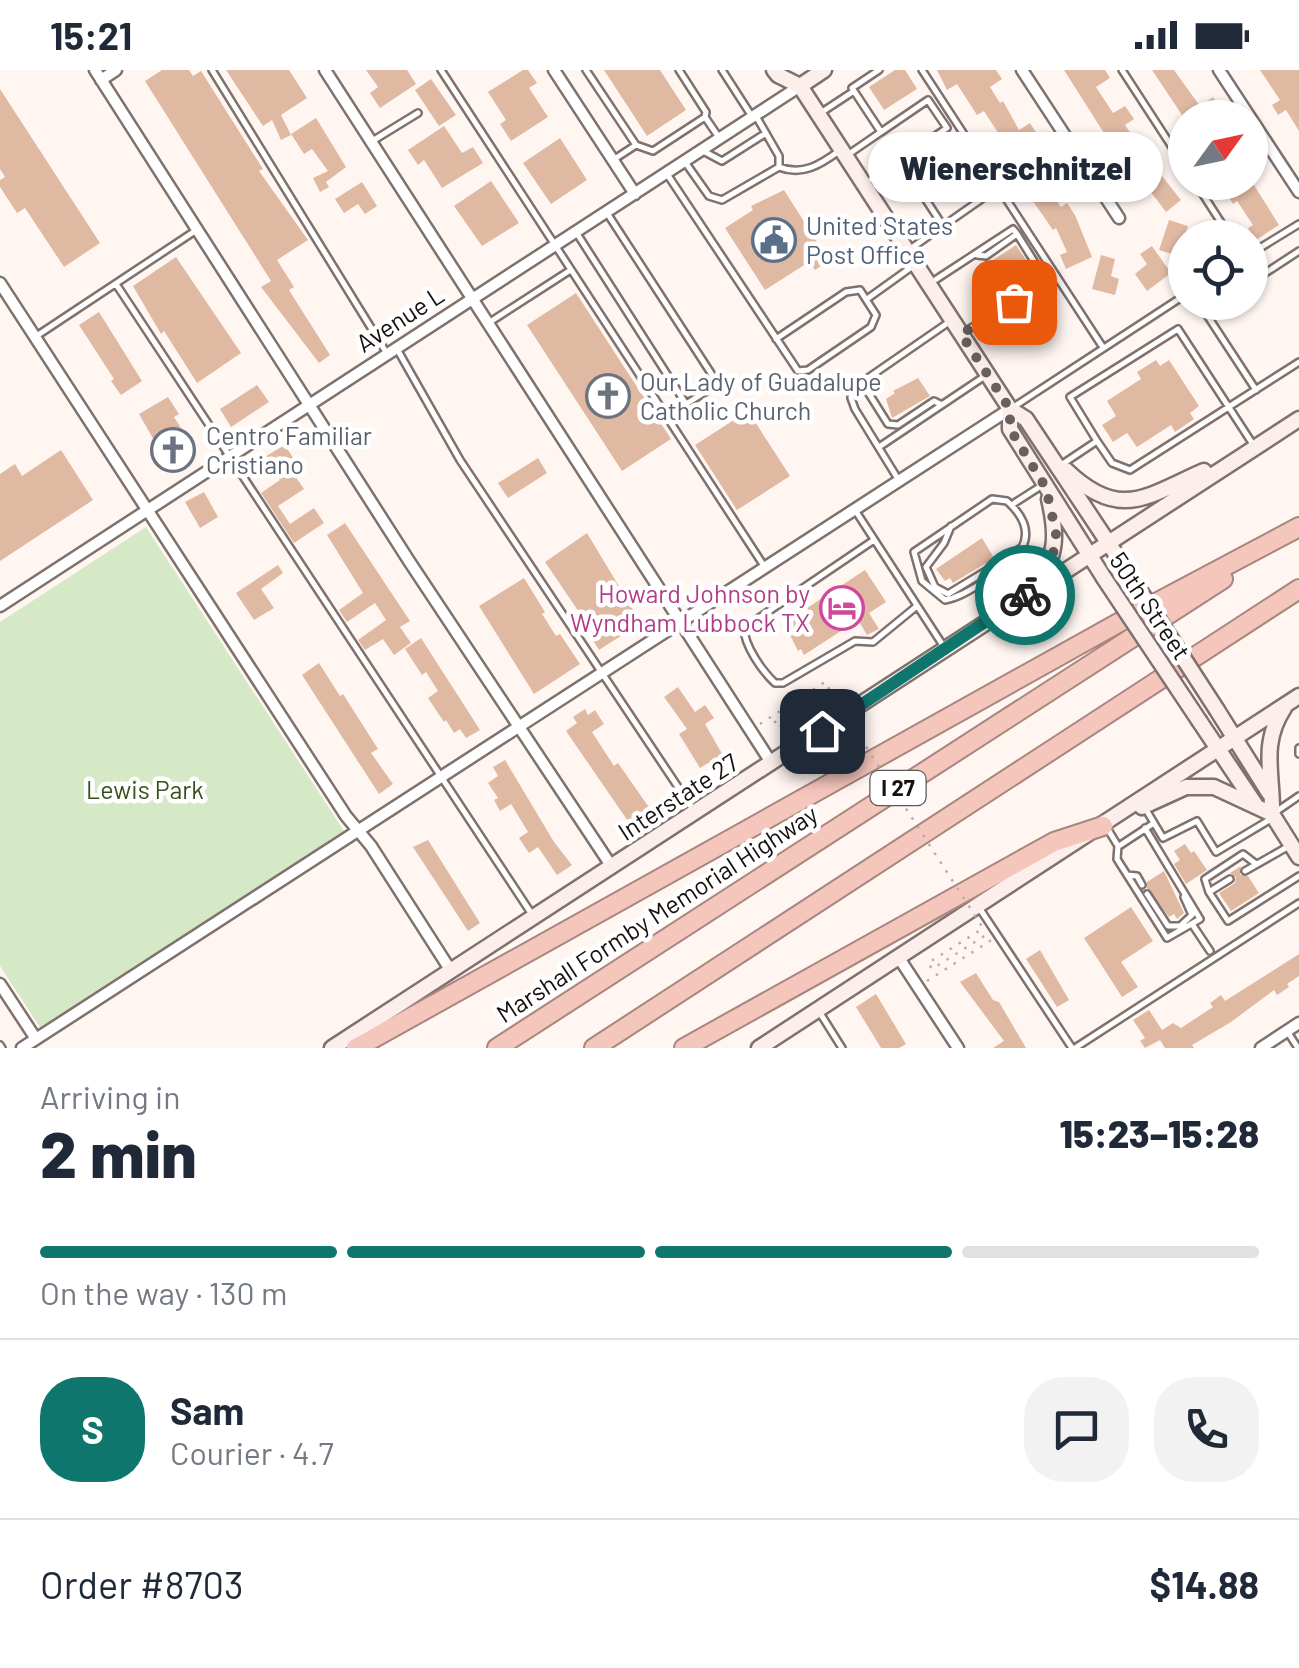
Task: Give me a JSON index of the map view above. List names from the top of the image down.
{
  "streets": {
    "highway": ["I 27", "Marshall Formby Memorial Highway"],
    "main road": ["Avenue L", "50th Street", "Interstate 27"]
  },
  "crossings": [
    ["Avenue L", "50th Street"],
    ["50th Street", "Interstate 27"]
  ],
  "parks": ["Lewis Park"],
  "places": {
    "public building": ["United States Post Office"],
    "other": ["Wienerschnitzel"],
    "church": ["Our Lady of Guadalupe Catholic Church", "Centro Familiar Cristiano"],
    "hotel": ["Howard Johnson by Wyndham Lubbock TX"]
  },
  "north": "top right",
  "page": {
    "status": "15:21",
    "bubble": "Wienerschnitzel",
    "heading": ["2 min", "Arriving in", "15:23–15:28"],
    "panel": [
      "Sam",
      "Courier · 4.7",
      "Order #8703",
      "$14.88"
    ],
    "bar": "On the way · 130 m",
    "round": "S"
  }
}
